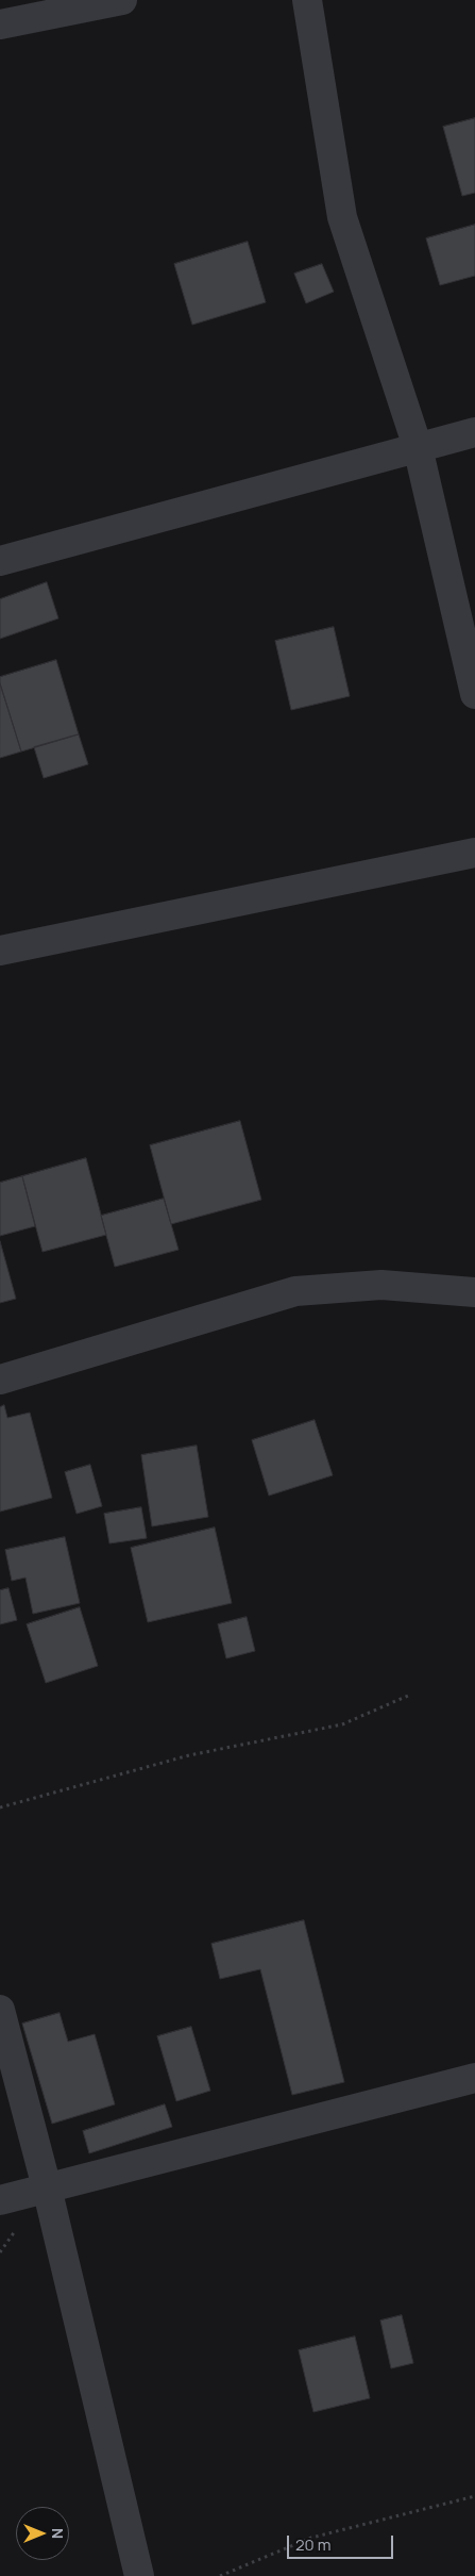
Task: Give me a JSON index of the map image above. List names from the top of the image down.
{
  "scale_bar": "20 m",
  "north": "right"
}
